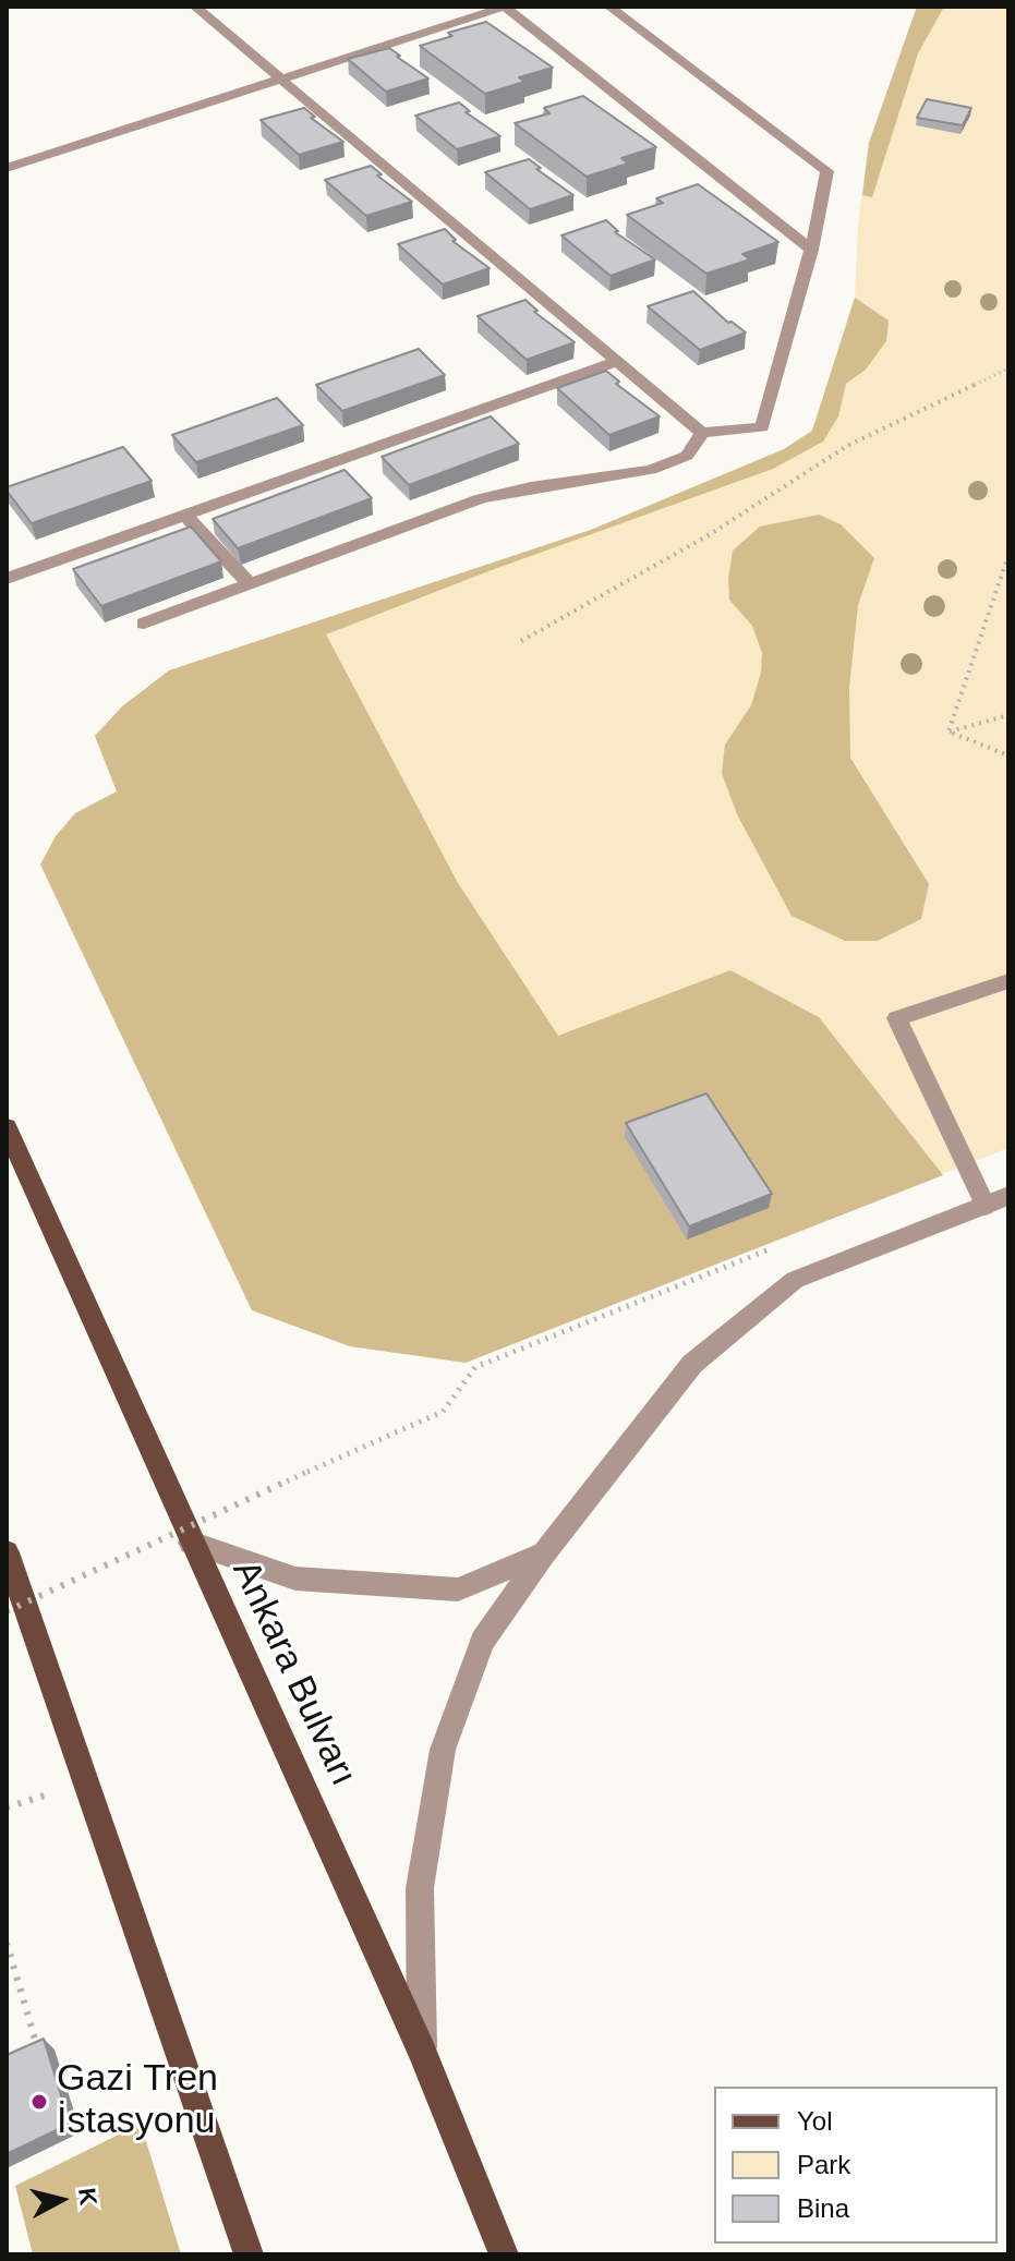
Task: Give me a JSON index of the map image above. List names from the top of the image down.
{
  "streets": {
    "main road": ["Ankara Bulvarı"]
  },
  "places": ["Gazi Tren İstasyonu"],
  "legend": ["Yol", "Park", "Bina"],
  "north": "right"
}
